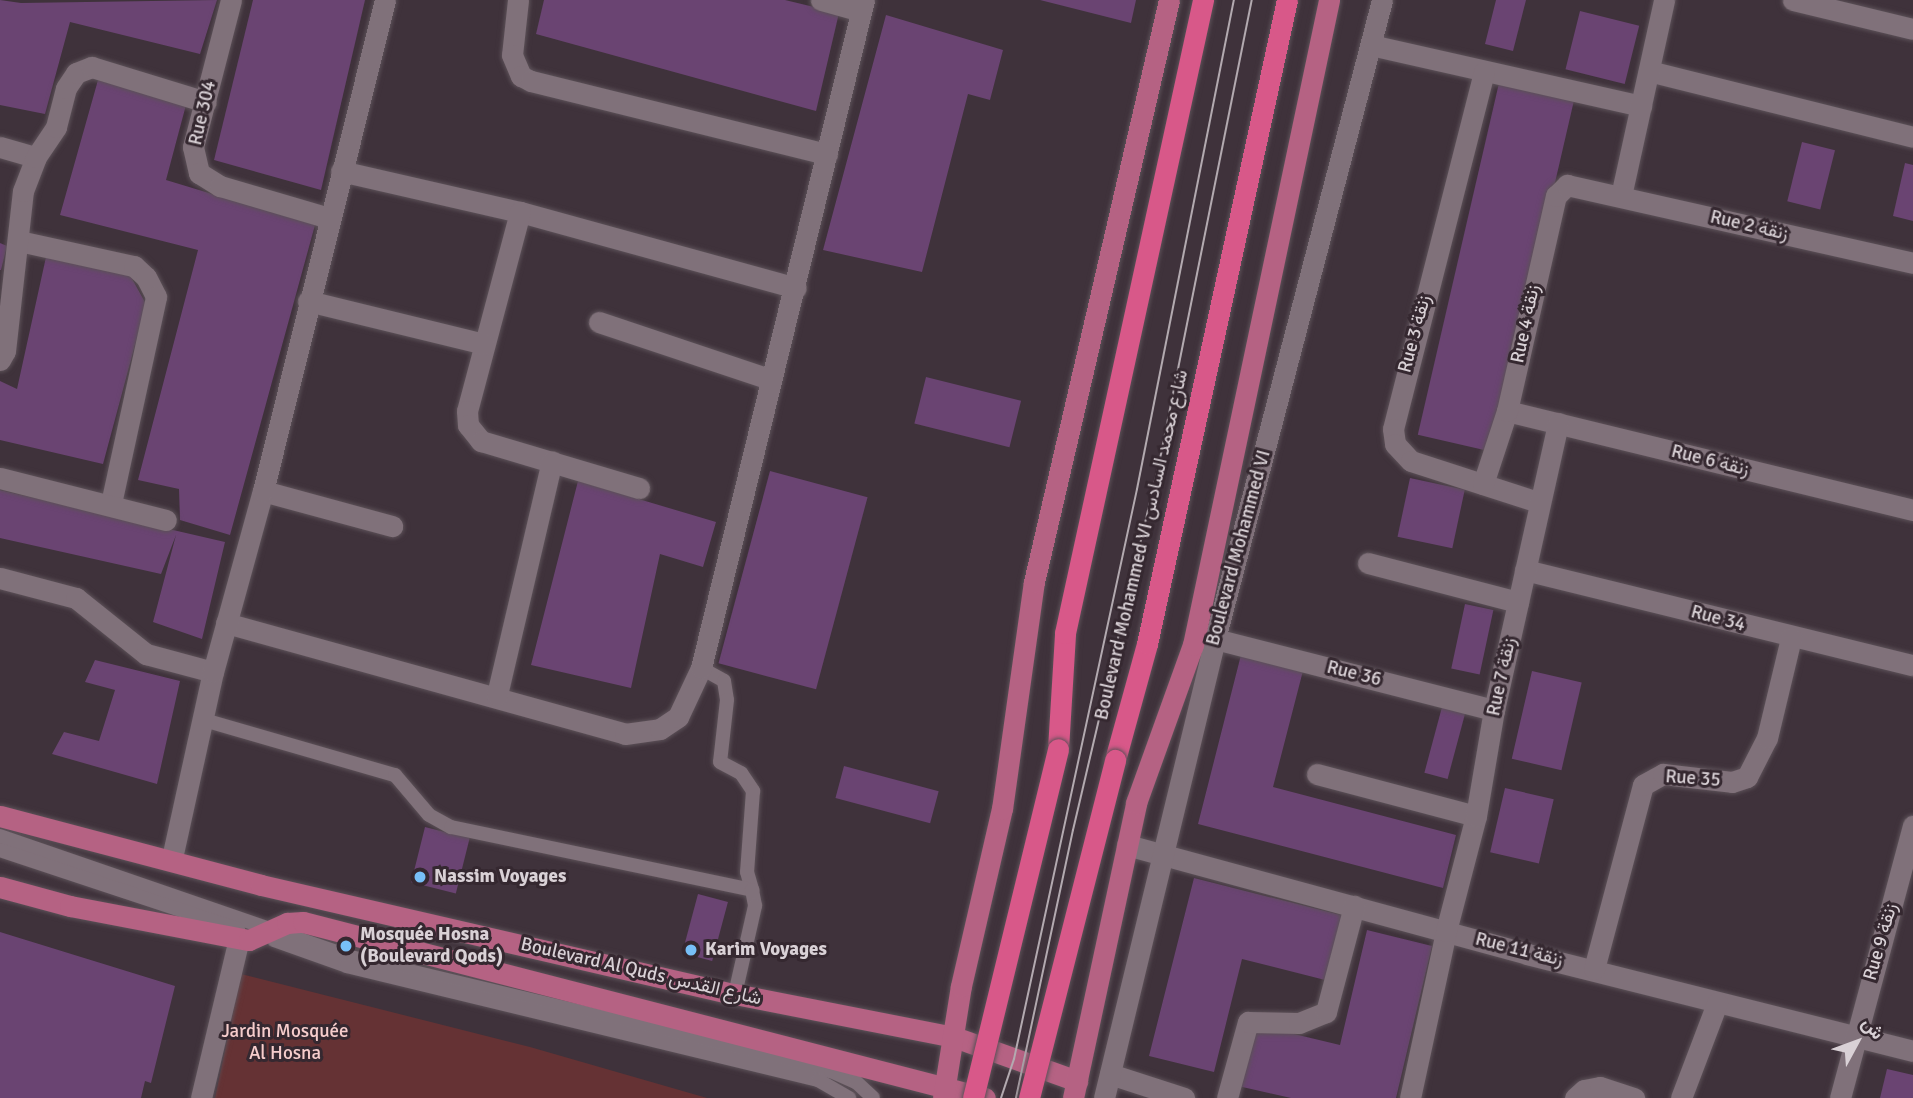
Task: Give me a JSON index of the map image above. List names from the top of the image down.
{
  "streets": {
    "highway": ["Boulevard Mohammed VI شارع محمد السادس"],
    "main road": ["Boulevard Mohammed VI", "Boulevard Al Quds شارع القدس"],
    "street": [
      "Rue 304",
      "Rue 2 زنقة",
      "Rue 4 زنقة",
      "Rue 3 زنقة",
      "Rue 6 زنقة",
      "Rue 34",
      "Rue 36",
      "Rue 7 زنقة",
      "Rue 35",
      "Rue 9 زنقة",
      "Rue 11 زنقة"
    ]
  },
  "crossings": [
    ["Rue 2 زنقة", "Rue 4 زنقة"],
    ["Rue 4 زنقة", "Rue 3 زنقة"],
    ["Rue 4 زنقة", "Rue 6 زنقة"],
    ["Rue 3 زنقة", "Rue 7 زنقة"],
    ["Rue 6 زنقة", "Rue 7 زنقة"],
    ["Boulevard Mohammed VI", "Rue 36"],
    ["Boulevard Mohammed VI", "Rue 11 زنقة"],
    ["Boulevard Mohammed VI", "Boulevard Al Quds شارع القدس"],
    ["Rue 34", "Rue 7 زنقة"],
    ["Rue 34", "Rue 35"],
    ["Rue 36", "Rue 7 زنقة"],
    ["Rue 7 زنقة", "Rue 11 زنقة"],
    ["Rue 35", "Rue 11 زنقة"],
    ["Rue 9 زنقة", "Rue 11 زنقة"]
  ],
  "parks": ["Jardin Mosquée Al Hosna"],
  "places": ["Nassim Voyages", "Mosquée Hosna (Boulevard Qods)", "Karim Voyages"],
  "north": "top right"
}
